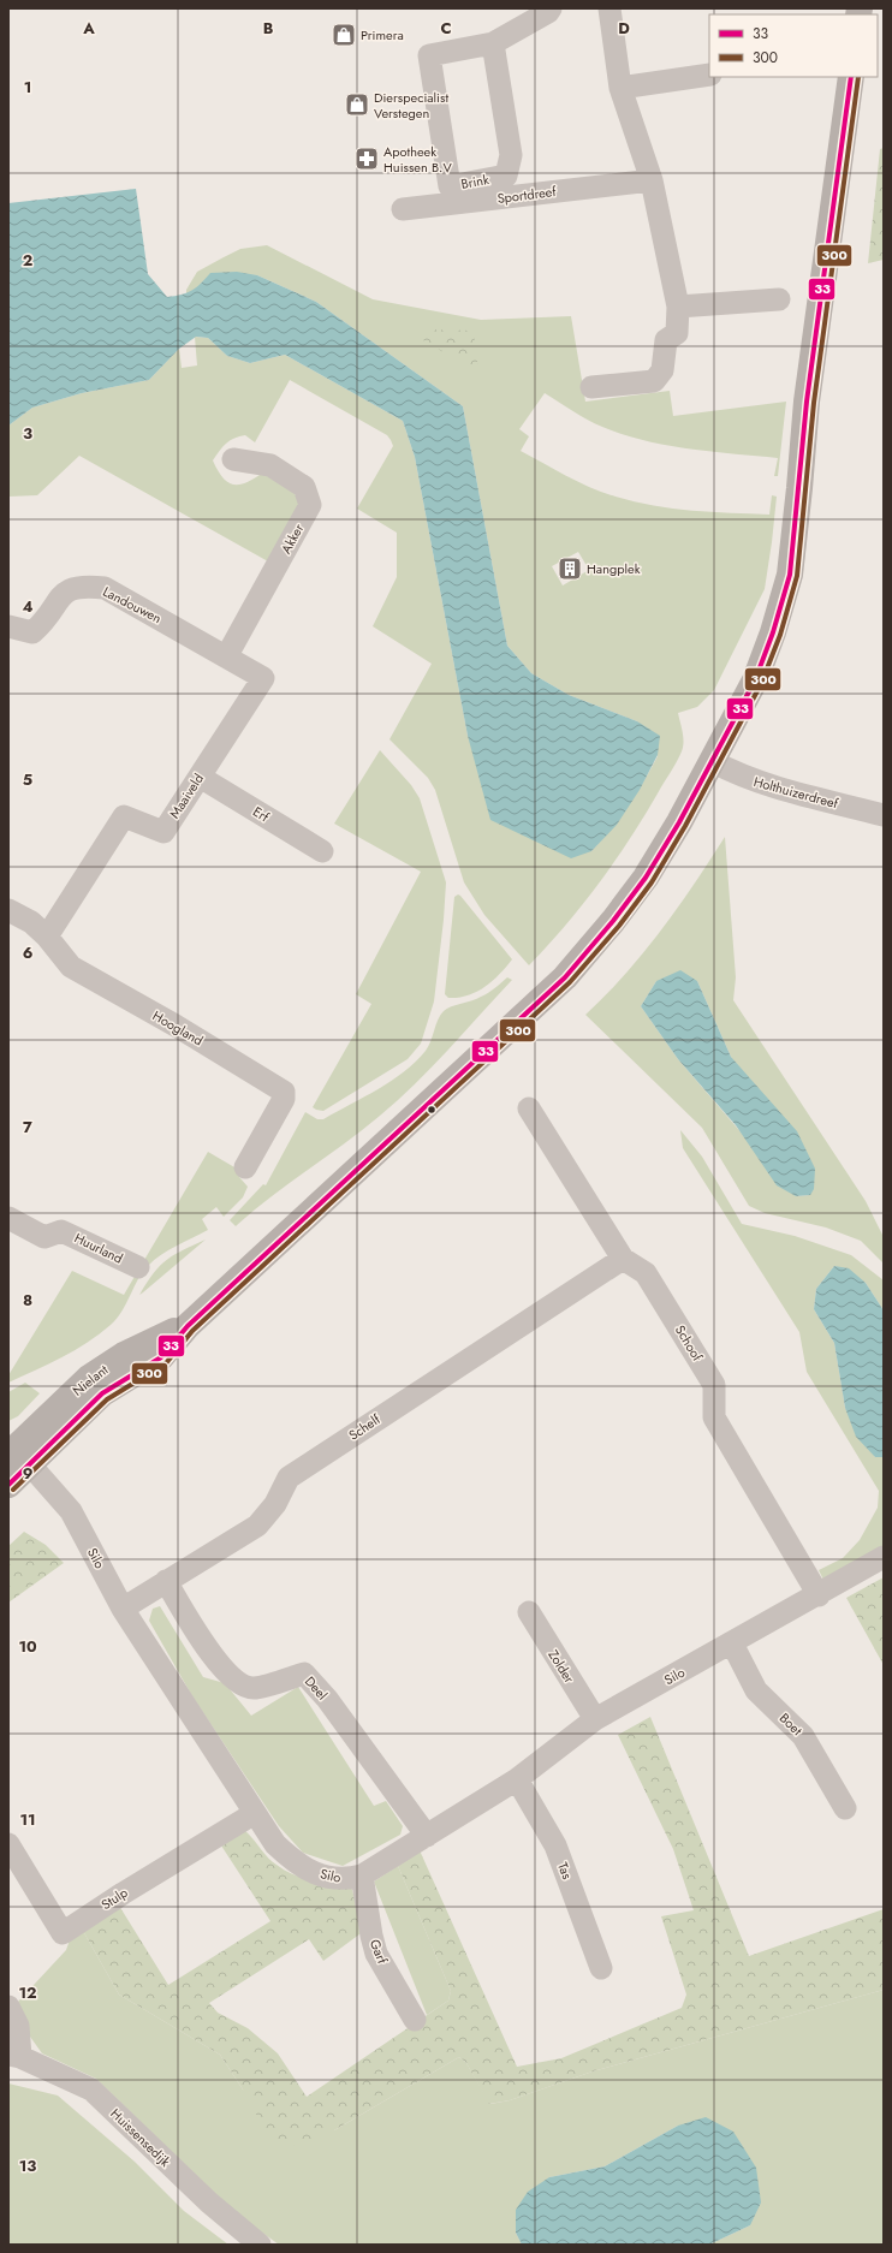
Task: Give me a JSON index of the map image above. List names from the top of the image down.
{
  "streets": {
    "street": [
      "Brink",
      "Sportdreef",
      "Akker",
      "Landouwen",
      "Holthuizerdreef",
      "Maaiveld",
      "Erf",
      "Hoogland",
      "Huurland",
      "Schoof",
      "Nielant",
      "Schelf",
      "Silo",
      "Zolder",
      "Deel",
      "Boet",
      "Tas",
      "Stulp",
      "Garf",
      "Huissensedijk"
    ]
  },
  "crossings": [
    ["Akker", "Landouwen"],
    ["Landouwen", "Maaiveld"],
    ["Holthuizerdreef", "Nielant"],
    ["Maaiveld", "Erf"],
    ["Maaiveld", "Hoogland"],
    ["Schoof", "Schelf"],
    ["Schoof", "Silo"],
    ["Nielant", "Silo"],
    ["Schelf", "Silo"],
    ["Schelf", "Deel"],
    ["Silo", "Zolder"],
    ["Silo", "Deel"],
    ["Silo", "Boet"],
    ["Silo", "Tas"],
    ["Silo", "Stulp"],
    ["Silo", "Garf"]
  ],
  "places": {
    "shop": ["Primera", "Dierspecialist Verstegen"],
    "pharmacy": ["Apotheek Huissen B.V"],
    "building": ["Hangplek"]
  },
  "lines": ["transit line 33", "transit line 300"],
  "legend": ["33", "300"],
  "grid": {
    "columns": [
      "A",
      "B",
      "C",
      "D"
    ],
    "rows": [
      "1",
      "2",
      "3",
      "4",
      "5",
      "6",
      "7",
      "8",
      "9",
      "10",
      "11",
      "12",
      "13"
    ]
  }
}
